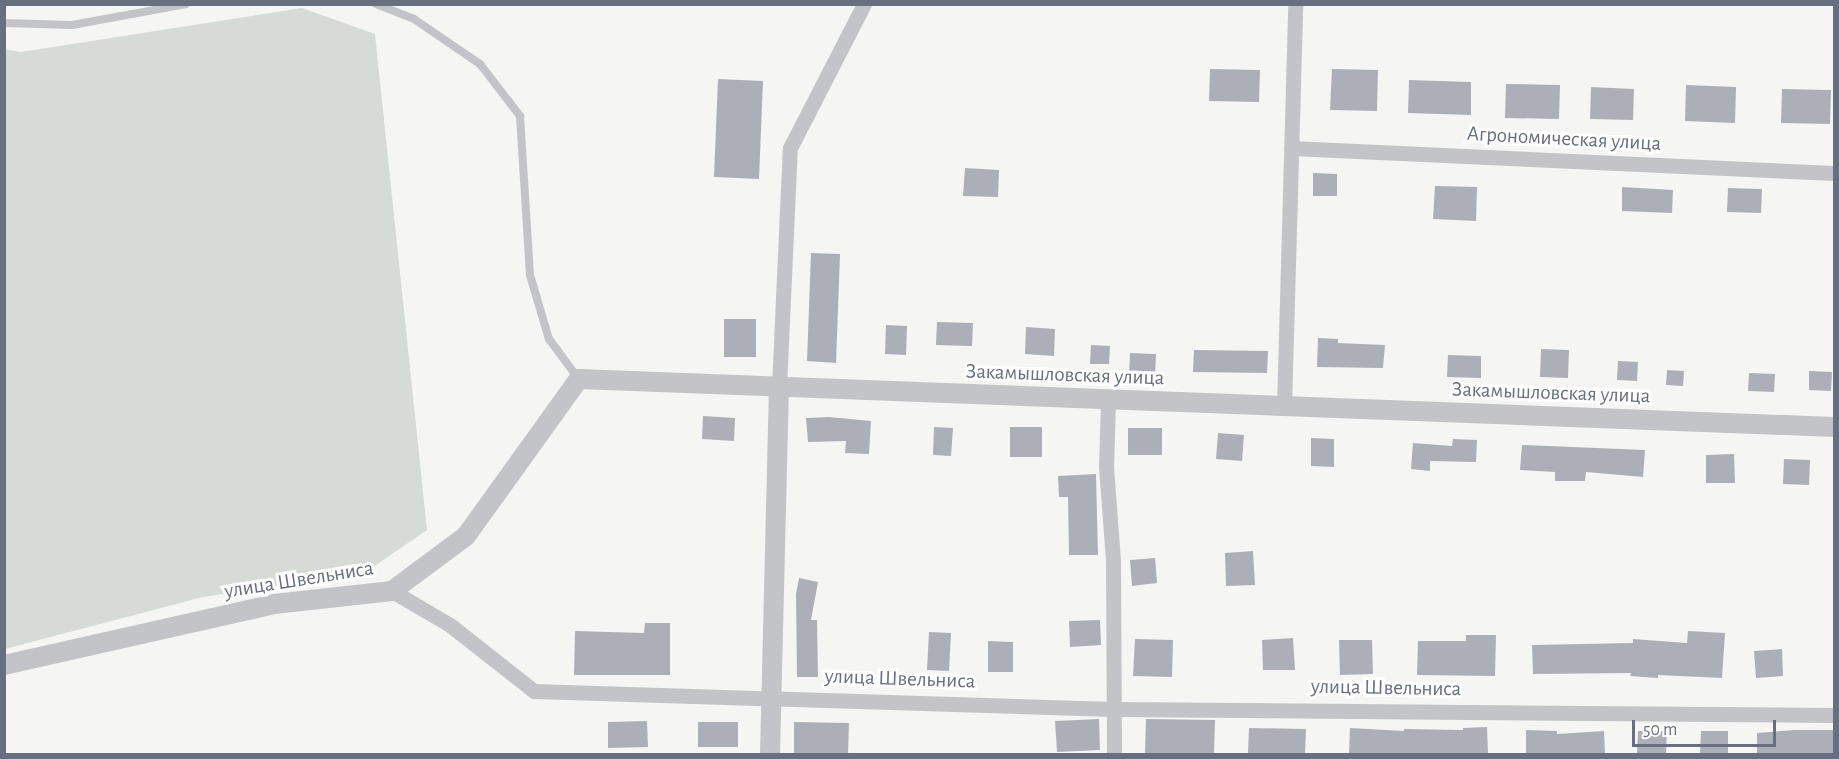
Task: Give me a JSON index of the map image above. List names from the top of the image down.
{
  "streets": {
    "street": ["Агрономическая улица", "Закамышловская улица", "улица Швельниса"]
  },
  "scale_bar": "50 m"
}
